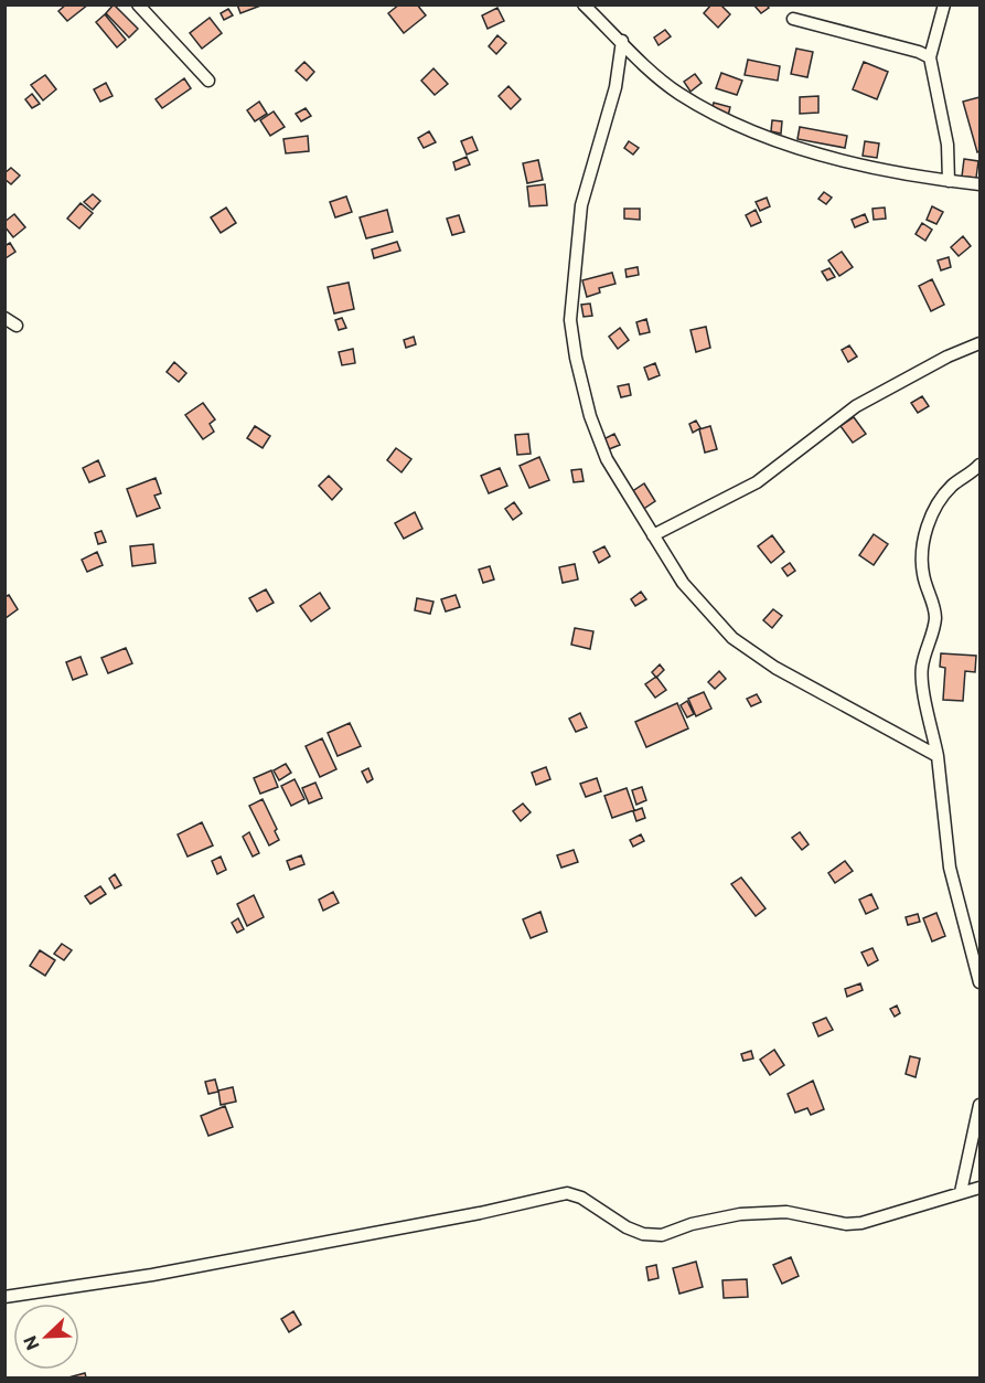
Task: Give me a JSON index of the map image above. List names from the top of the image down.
{
  "north": "bottom left"
}
